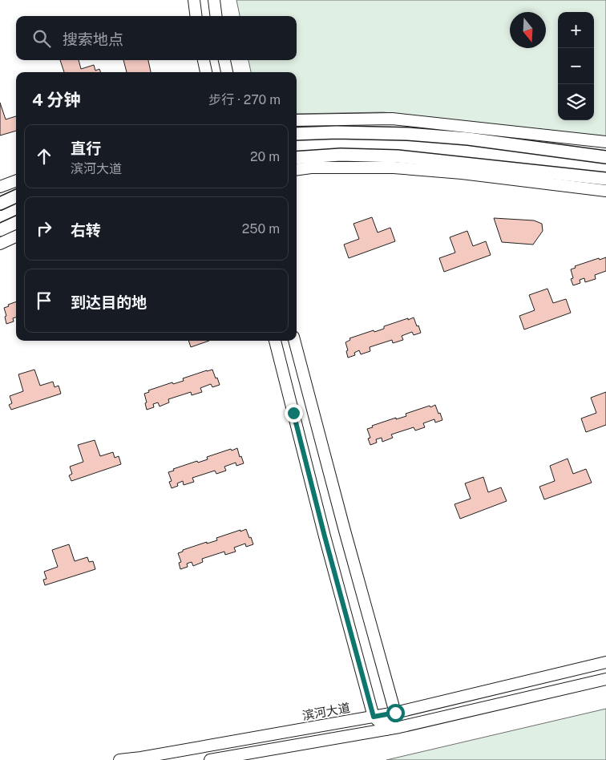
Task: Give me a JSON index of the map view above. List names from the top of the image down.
{
  "streets": {
    "street": ["滨河大道"]
  },
  "north": "bottom",
  "page": {
    "map_buttons": ["+", "−"],
    "search": "搜索地点",
    "heading": ["4 分钟", "步行 · 270 m"],
    "list": [
      ["直行", "滨河大道", "20 m"],
      ["右转", "250 m"],
      "到达目的地"
    ]
  }
}
